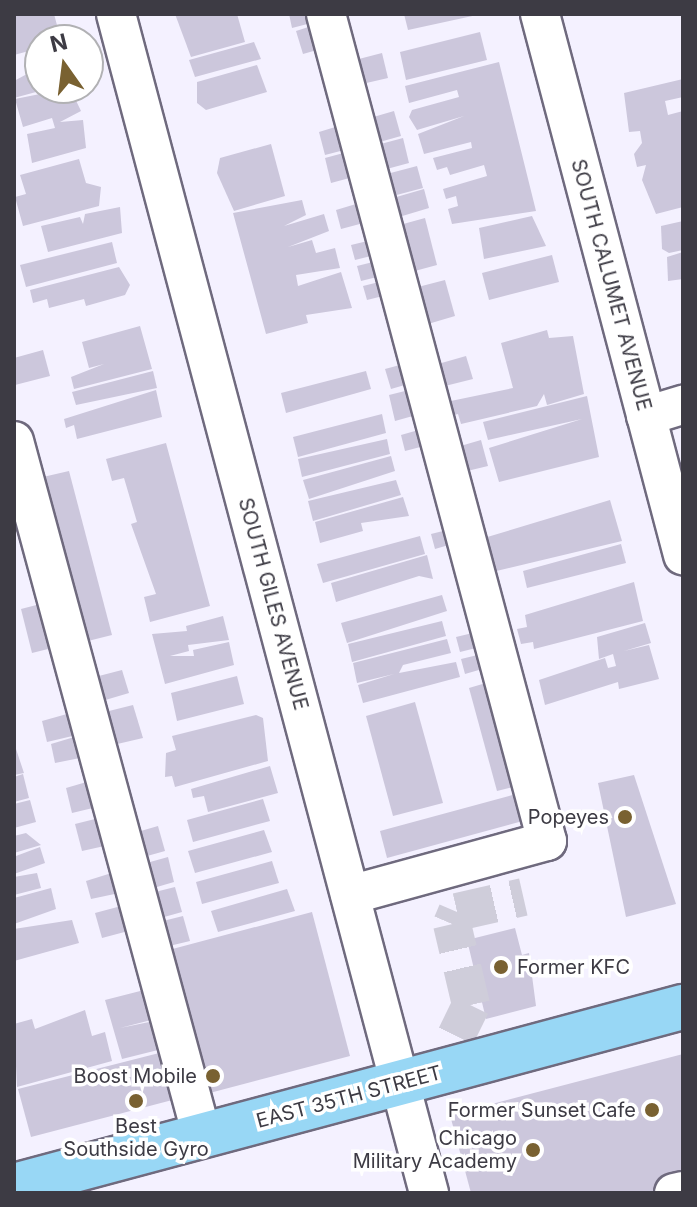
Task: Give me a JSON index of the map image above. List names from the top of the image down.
{
  "streets": {
    "main road": ["EAST 35TH STREET"],
    "street": ["SOUTH CALUMET AVENUE", "SOUTH GILES AVENUE"]
  },
  "crossings": [
    ["SOUTH GILES AVENUE", "EAST 35TH STREET"]
  ],
  "places": [
    "Popeyes",
    "Former KFC",
    "Boost Mobile",
    "Best Southside Gyro",
    "Former Sunset Cafe",
    "Chicago Military Academy"
  ],
  "north": "top"
}
